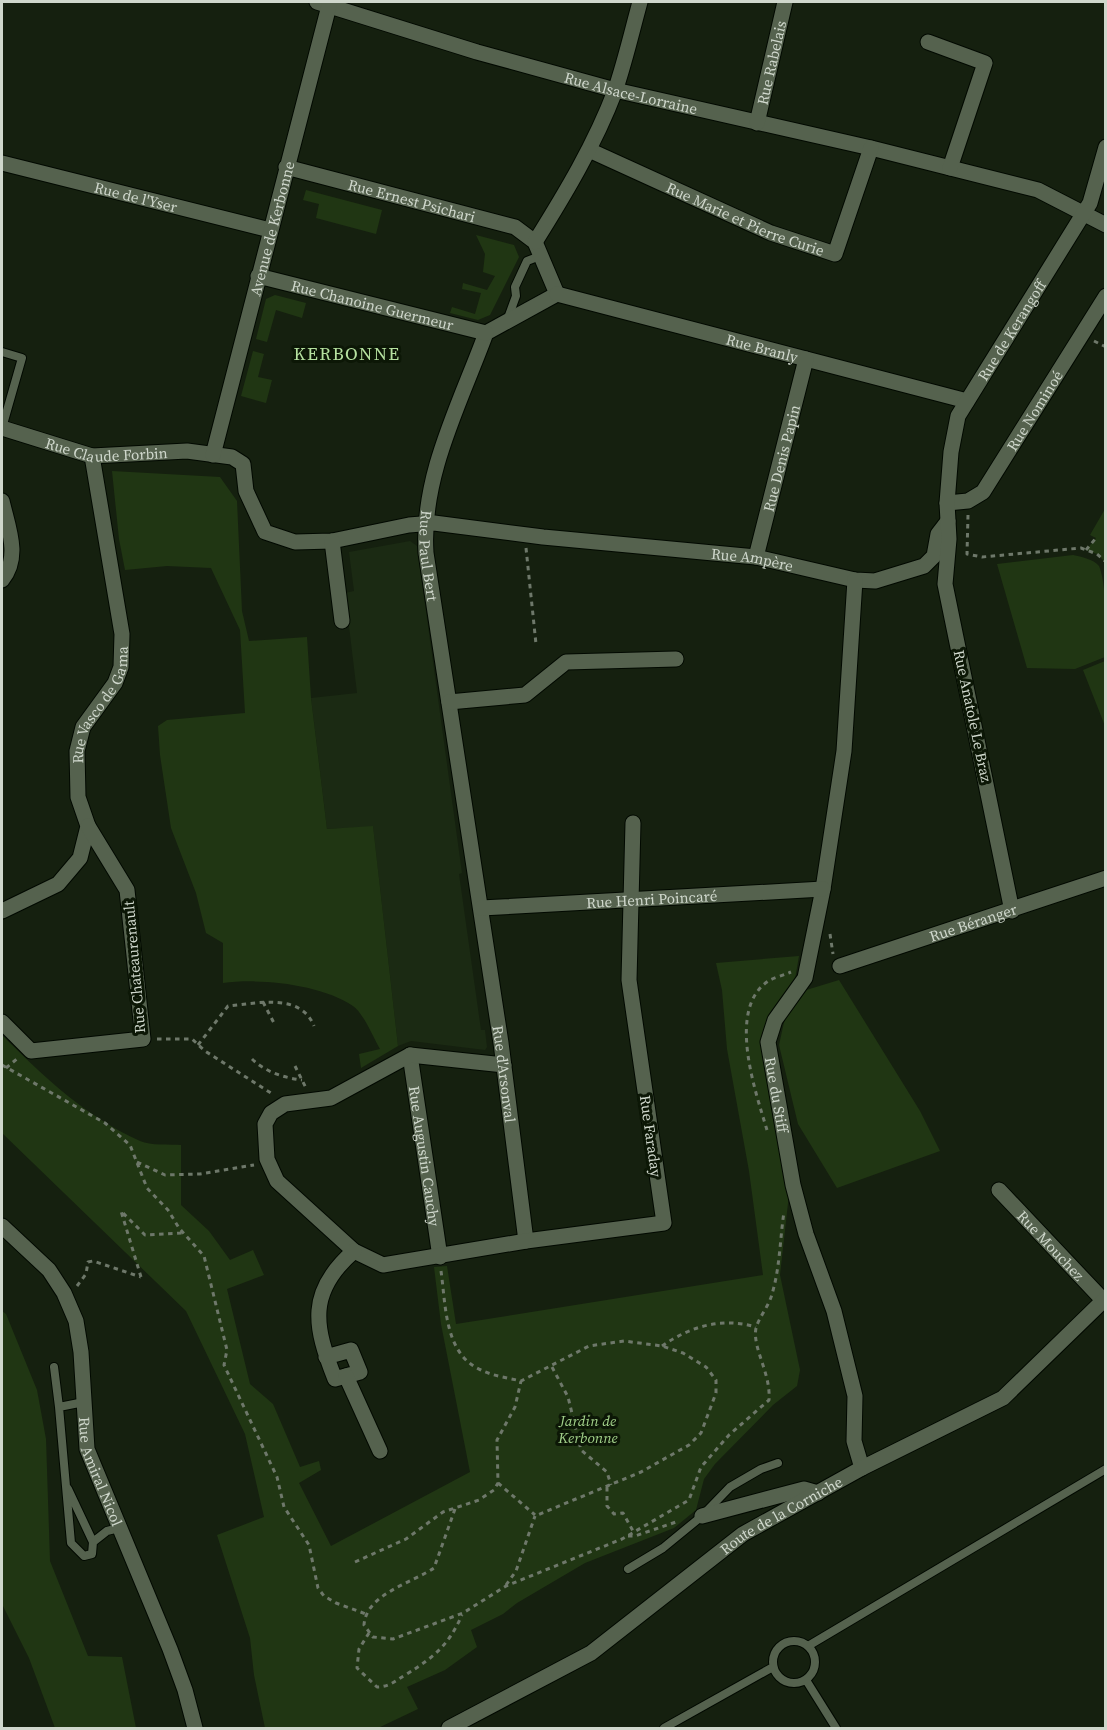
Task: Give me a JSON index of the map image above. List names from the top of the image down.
{
  "streets": {
    "street": [
      "Rue Rabelais",
      "Rue Alsace-Lorraine",
      "Rue de l'Yser",
      "Rue Ernest Psichari",
      "Rue Marie et Pierre Curie",
      "Avenue de Kerbonne",
      "Rue Chanoine Guermeur",
      "Rue de Kerangoff",
      "Rue Branly",
      "Rue Nominoé",
      "Rue Claude Forbin",
      "Rue Denis Papin",
      "Rue Paul Bert",
      "Rue Ampère",
      "Rue Vasco de Gama",
      "Rue Anatole Le Braz",
      "Rue Henri Poincaré",
      "Rue Béranger",
      "Rue Chateaurenault",
      "Rue d'Arsonval",
      "Rue du Stiff",
      "Rue Faraday",
      "Rue Augustin Cauchy",
      "Rue Mouchez",
      "Rue Amiral Nicol",
      "Route de la Corniche"
    ]
  },
  "crossings": [
    ["Rue Rabelais", "Rue Alsace-Lorraine"],
    ["Rue Alsace-Lorraine", "Rue Marie et Pierre Curie"],
    ["Rue Alsace-Lorraine", "Avenue de Kerbonne"],
    ["Rue Alsace-Lorraine", "Rue de Kerangoff"],
    ["Rue de l'Yser", "Avenue de Kerbonne"],
    ["Rue Ernest Psichari", "Avenue de Kerbonne"],
    ["Avenue de Kerbonne", "Rue Chanoine Guermeur"],
    ["Avenue de Kerbonne", "Rue Claude Forbin"],
    ["Avenue de Kerbonne", "Rue Ampère"],
    ["Rue Chanoine Guermeur", "Rue Paul Bert"],
    ["Rue de Kerangoff", "Rue Branly"],
    ["Rue de Kerangoff", "Rue Ampère"],
    ["Rue de Kerangoff", "Rue Anatole Le Braz"],
    ["Rue Branly", "Rue Denis Papin"],
    ["Rue Claude Forbin", "Rue Ampère"],
    ["Rue Claude Forbin", "Rue Vasco de Gama"],
    ["Rue Denis Papin", "Rue Ampère"],
    ["Rue Paul Bert", "Rue Ampère"],
    ["Rue Paul Bert", "Rue Henri Poincaré"],
    ["Rue Paul Bert", "Rue d'Arsonval"],
    ["Rue Ampère", "Rue Anatole Le Braz"],
    ["Rue Ampère", "Rue du Stiff"],
    ["Rue Vasco de Gama", "Rue Chateaurenault"],
    ["Rue Anatole Le Braz", "Rue Béranger"],
    ["Rue Henri Poincaré", "Rue d'Arsonval"],
    ["Rue Henri Poincaré", "Rue du Stiff"],
    ["Rue Henri Poincaré", "Rue Faraday"],
    ["Rue d'Arsonval", "Rue Faraday"],
    ["Rue du Stiff", "Route de la Corniche"],
    ["Rue Faraday", "Rue Augustin Cauchy"],
    ["Rue Mouchez", "Route de la Corniche"]
  ],
  "districts": ["KERBONNE"],
  "parks": ["Jardin de Kerbonne"]
}
